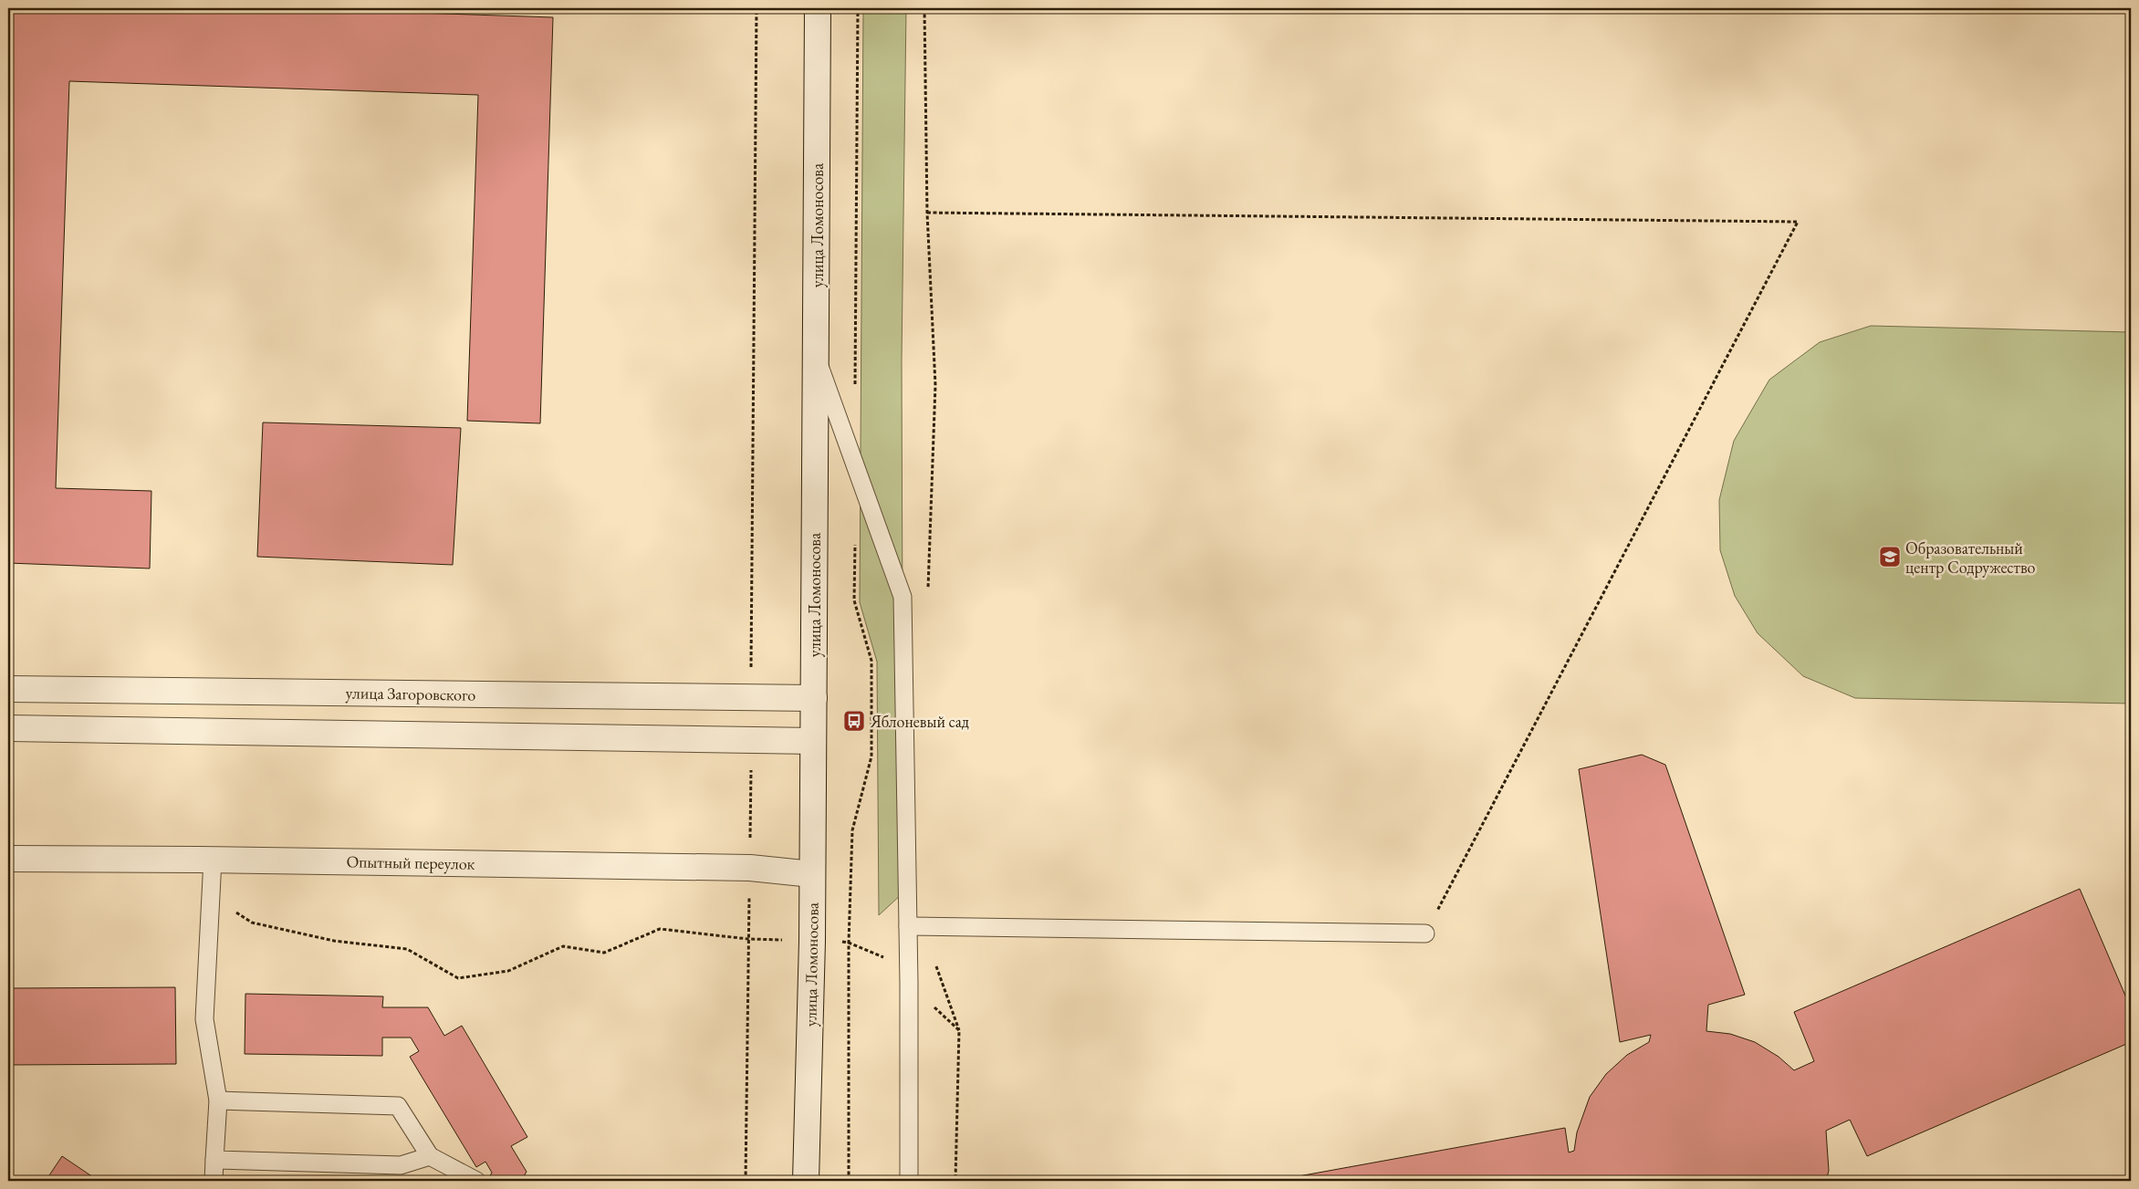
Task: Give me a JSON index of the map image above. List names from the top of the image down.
{
  "streets": {
    "street": ["улица Ломоносова", "улица Загоровского", "Опытный переулок"]
  },
  "crossings": [
    ["улица Ломоносова", "улица Загоровского"],
    ["улица Ломоносова", "Опытный переулок"]
  ],
  "places": {
    "school or university": ["Образовательный центр Содружество"],
    "bus stop": ["Яблоневый сад"]
  }
}
